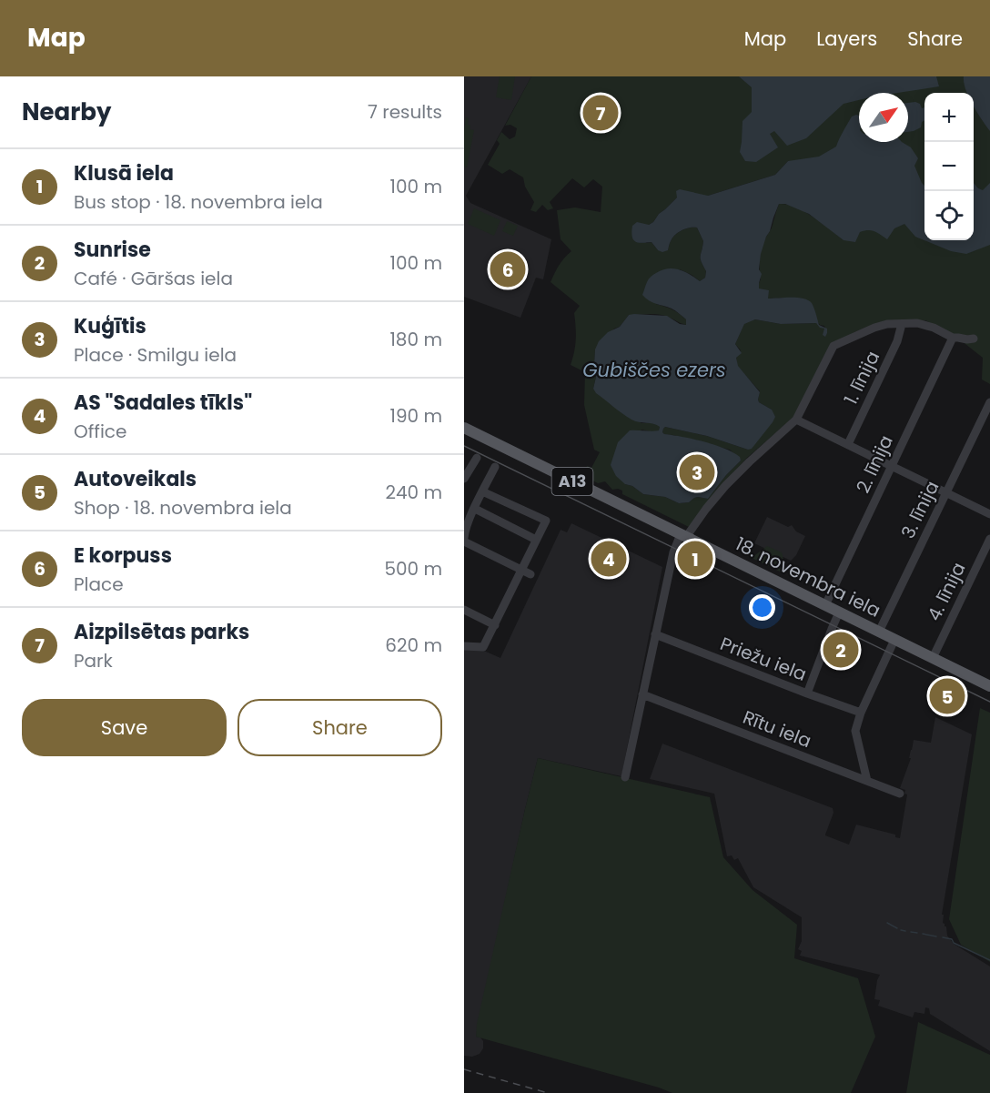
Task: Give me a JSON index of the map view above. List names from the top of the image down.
{
  "streets": {
    "main road": ["A13", "18. novembra iela"],
    "street": [
      "1. līnija",
      "2. līnija",
      "3. līnija",
      "4. līnija",
      "Priežu iela",
      "Rītu iela"
    ]
  },
  "crossings": [
    ["2. līnija", "18. novembra iela"],
    ["3. līnija", "18. novembra iela"],
    ["18. novembra iela", "4. līnija"]
  ],
  "water": ["Gubiščes ezers"],
  "north": "top right",
  "page": {
    "header": "Map",
    "nav": ["Map", "Layers", "Share"],
    "heading": ["Nearby", "7 results"],
    "map_buttons": ["+", "−"],
    "pins": [
      "7",
      "6",
      "3",
      "1",
      "4",
      "2",
      "5"
    ],
    "list": [
      {
        "mark": "1",
        "name": "Klusā iela",
        "note": "Bus stop · 18. novembra iela",
        "value": "100 m"
      },
      {
        "mark": "2",
        "name": "Sunrise",
        "note": "Café · Gāršas iela",
        "value": "100 m"
      },
      {
        "mark": "3",
        "name": "Kuģītis",
        "note": "Place · Smilgu iela",
        "value": "180 m"
      },
      {
        "mark": "4",
        "name": "AS \"Sadales tīkls\"",
        "note": "Office",
        "value": "190 m"
      },
      {
        "mark": "5",
        "name": "Autoveikals",
        "note": "Shop · 18. novembra iela",
        "value": "240 m"
      },
      {
        "mark": "6",
        "name": "E korpuss",
        "note": "Place",
        "value": "500 m"
      },
      {
        "mark": "7",
        "name": "Aizpilsētas parks",
        "note": "Park",
        "value": "620 m"
      }
    ],
    "buttons": ["Save", "Share"]
  }
}
